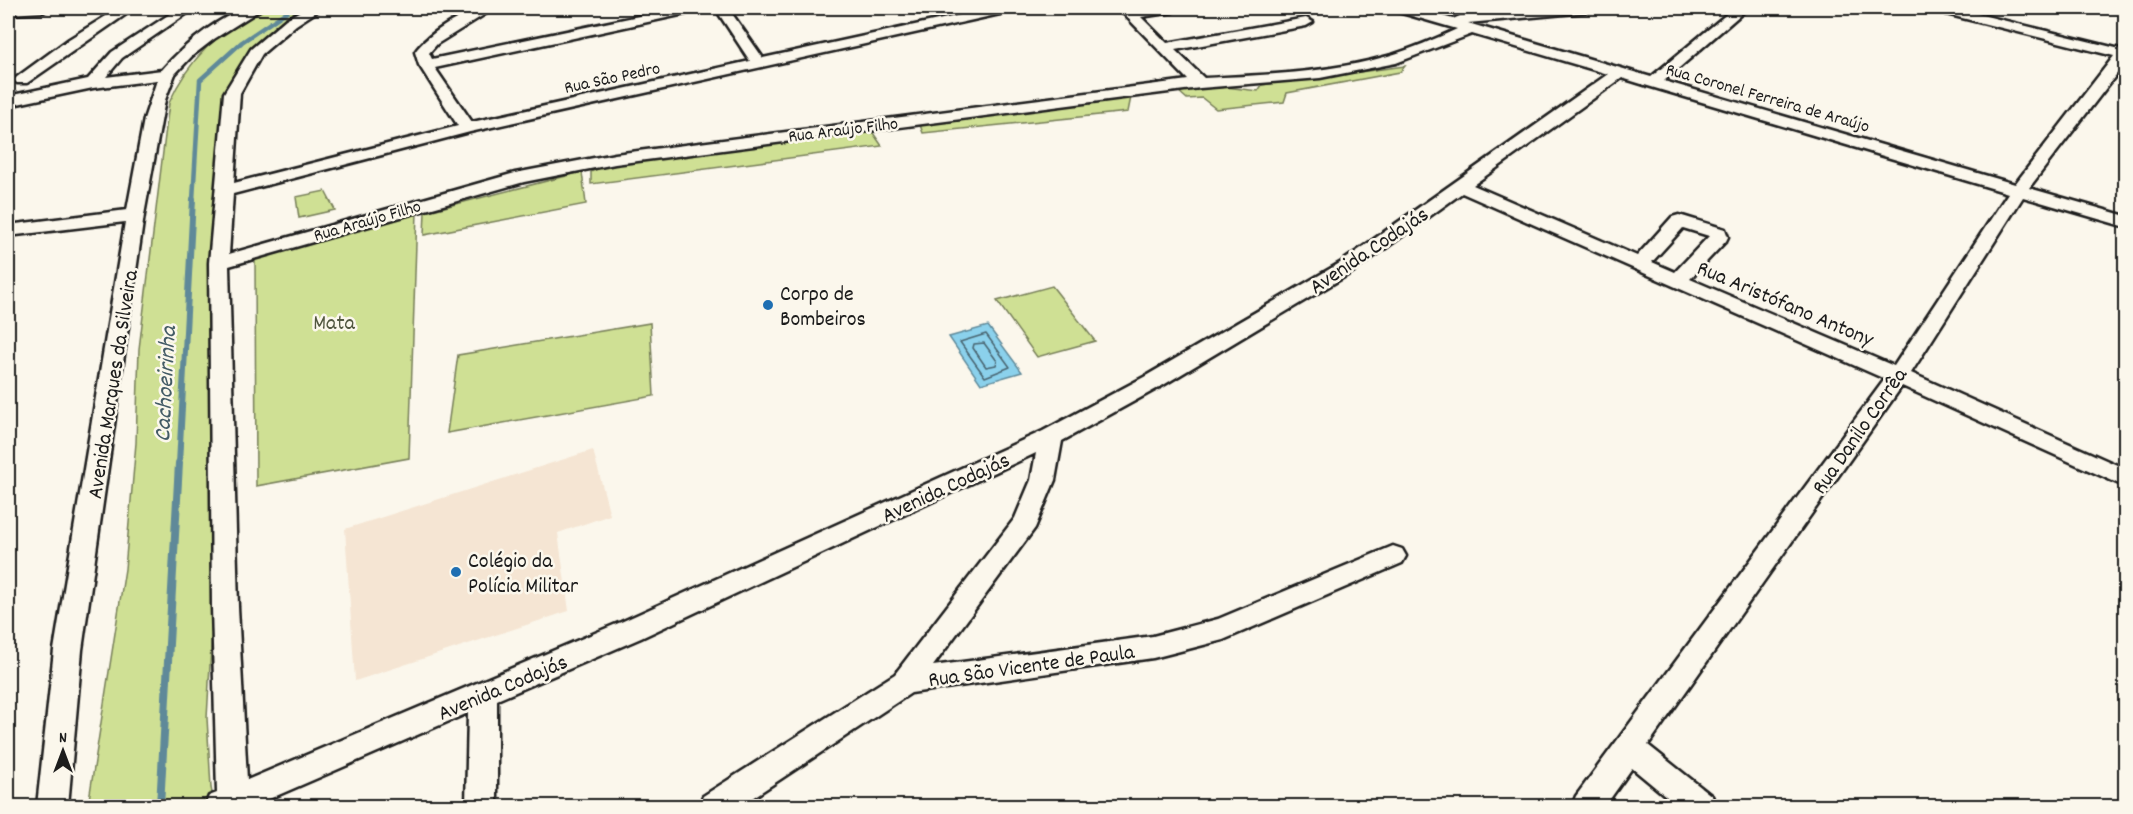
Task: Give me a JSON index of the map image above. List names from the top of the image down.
{
  "streets": {
    "street": [
      "Rua São Pedro",
      "Rua Coronel Ferreira de Araújo",
      "Rua Araújo Filho",
      "Avenida Codajás",
      "Rua Aristófano Antony",
      "Avenida Marques da Silveira",
      "Rua Danilo Corrêa",
      "Rua São Vicente de Paula"
    ]
  },
  "crossings": [
    ["Rua Coronel Ferreira de Araújo", "Rua Araújo Filho"],
    ["Rua Coronel Ferreira de Araújo", "Avenida Codajás"],
    ["Rua Coronel Ferreira de Araújo", "Rua Danilo Corrêa"],
    ["Avenida Codajás", "Rua Aristófano Antony"],
    ["Avenida Codajás", "Rua São Vicente de Paula"],
    ["Rua Aristófano Antony", "Rua Danilo Corrêa"]
  ],
  "water": ["Cachoeirinha"],
  "parks": ["Mata"],
  "places": ["Corpo de Bombeiros", "Colégio da Polícia Militar"],
  "north": "top"
}
